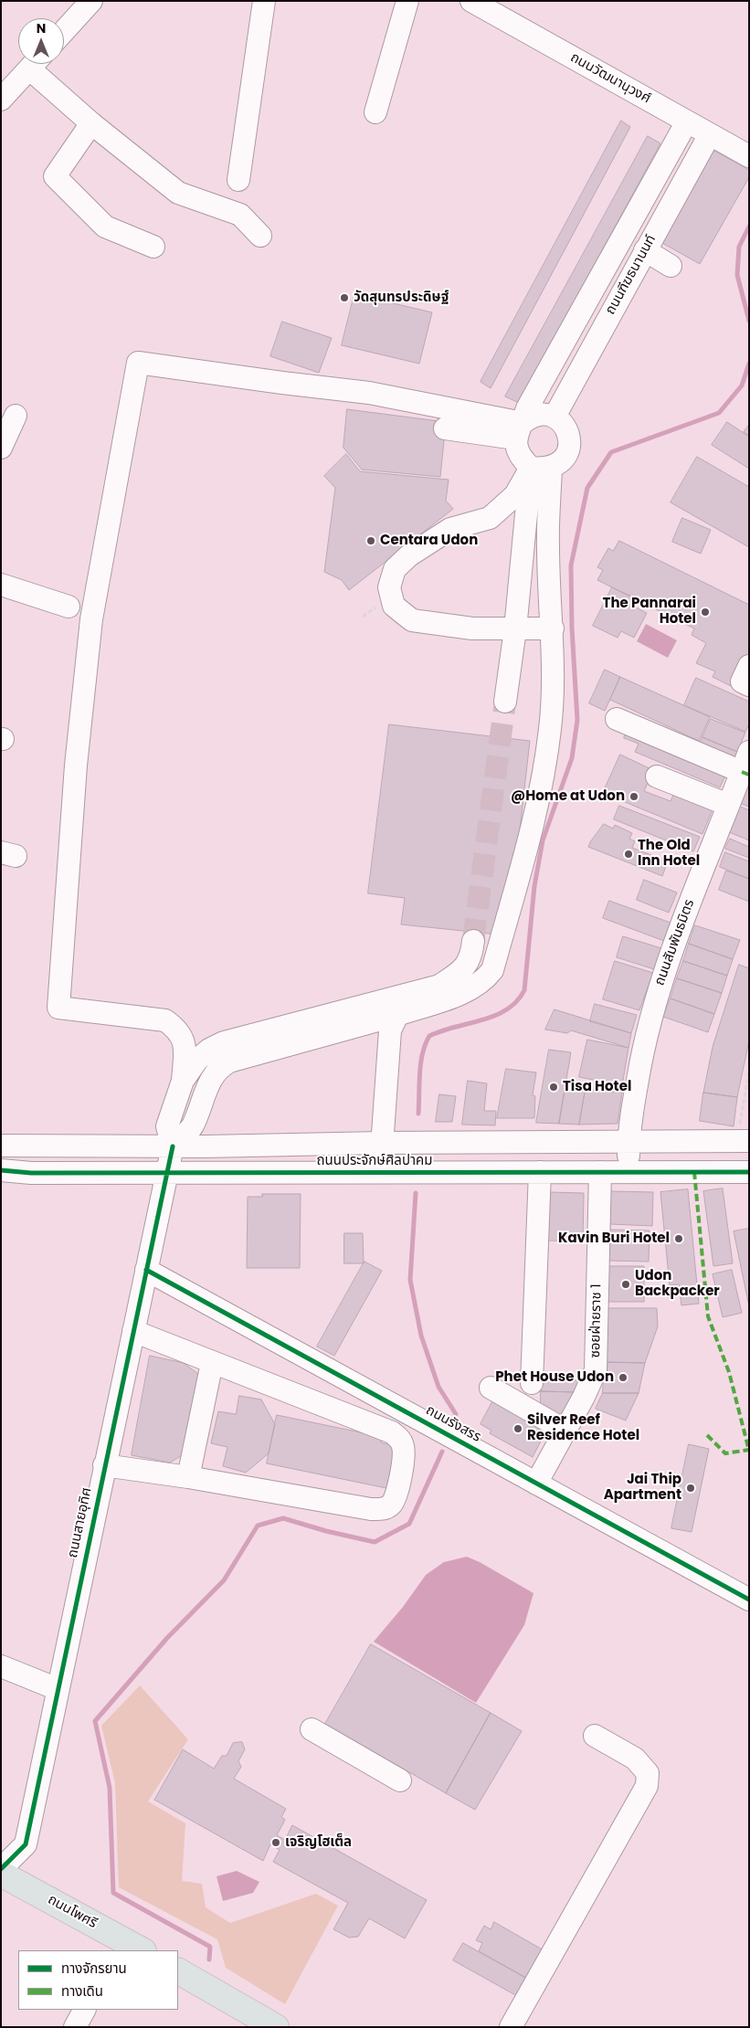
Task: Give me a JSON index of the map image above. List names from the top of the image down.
{
  "streets": {
    "main road": ["ถนนโพศรี"],
    "street": [
      "ถนนวัฒนานุวงศ์",
      "ถนนฑีฆธนานนท์",
      "ถนนสัมพันธมิตร",
      "ถนนประจักษ์ศิลปาคม",
      "ซอยฝ่ายราช 1",
      "ถนนรังสรร",
      "ถนนสายอุทิศ"
    ]
  },
  "crossings": [
    ["ถนนวัฒนานุวงศ์", "ถนนฑีฆธนานนท์"],
    ["ถนนสัมพันธมิตร", "ถนนประจักษ์ศิลปาคม"],
    ["ถนนประจักษ์ศิลปาคม", "ซอยฝ่ายราช 1"],
    ["ถนนประจักษ์ศิลปาคม", "ถนนสายอุทิศ"],
    ["ซอยฝ่ายราช 1", "ถนนรังสรร"],
    ["ถนนรังสรร", "ถนนสายอุทิศ"]
  ],
  "places": [
    "วัดสุนทรประดิษฐ์",
    "Centara Udon",
    "The Pannarai Hotel",
    "@Home at Udon",
    "The Old Inn Hotel",
    "Tisa Hotel",
    "Kavin Buri Hotel",
    "Udon Backpacker",
    "Phet House Udon",
    "Silver Reef Residence Hotel",
    "Jai Thip Apartment",
    "เจริญโฮเต็ล"
  ],
  "legend": ["ทางจักรยาน", "ทางเดิน"],
  "north": "top"
}
